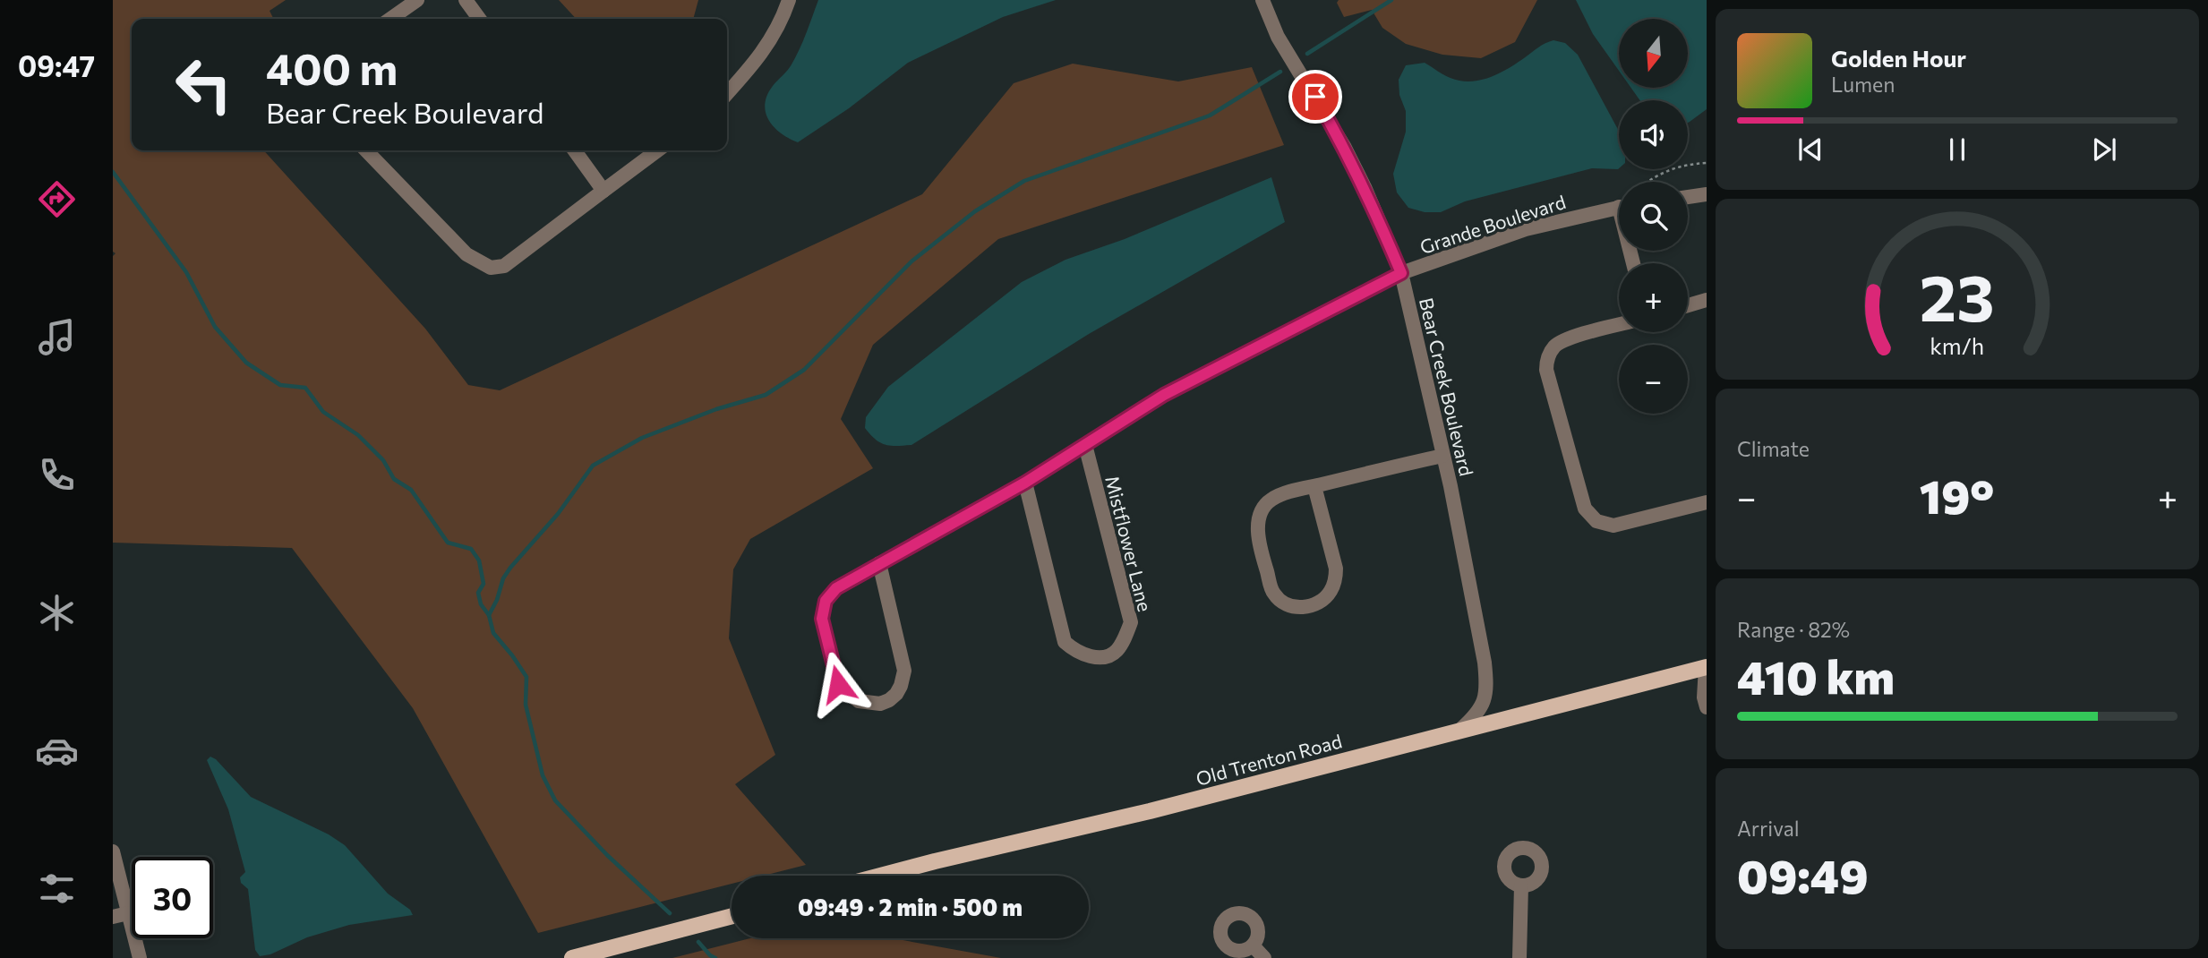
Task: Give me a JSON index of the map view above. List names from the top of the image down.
{
  "streets": {
    "main road": ["Old Trenton Road"],
    "street": ["Grande Boulevard", "Bear Creek Boulevard", "Mistflower Lane"]
  },
  "crossings": [
    ["Grande Boulevard", "Bear Creek Boulevard"],
    ["Grande Boulevard", "Mistflower Lane"],
    ["Bear Creek Boulevard", "Old Trenton Road"]
  ],
  "north": "bottom",
  "page": {
    "tabs": "09:47",
    "map_buttons": ["+", "−"],
    "turn": ["400 m", "Bear Creek Boulevard"],
    "song": ["Golden Hour", "Lumen"],
    "tile": [
      "Climate",
      ["Range · 82%", "410 km"],
      ["Arrival", "09:49"]
    ],
    "heat": ["−", "19°", "+"],
    "limit": "30",
    "trip": "09:49 · 2 min · 500 m",
    "gauge": ["23", "km/h"]
  }
}
